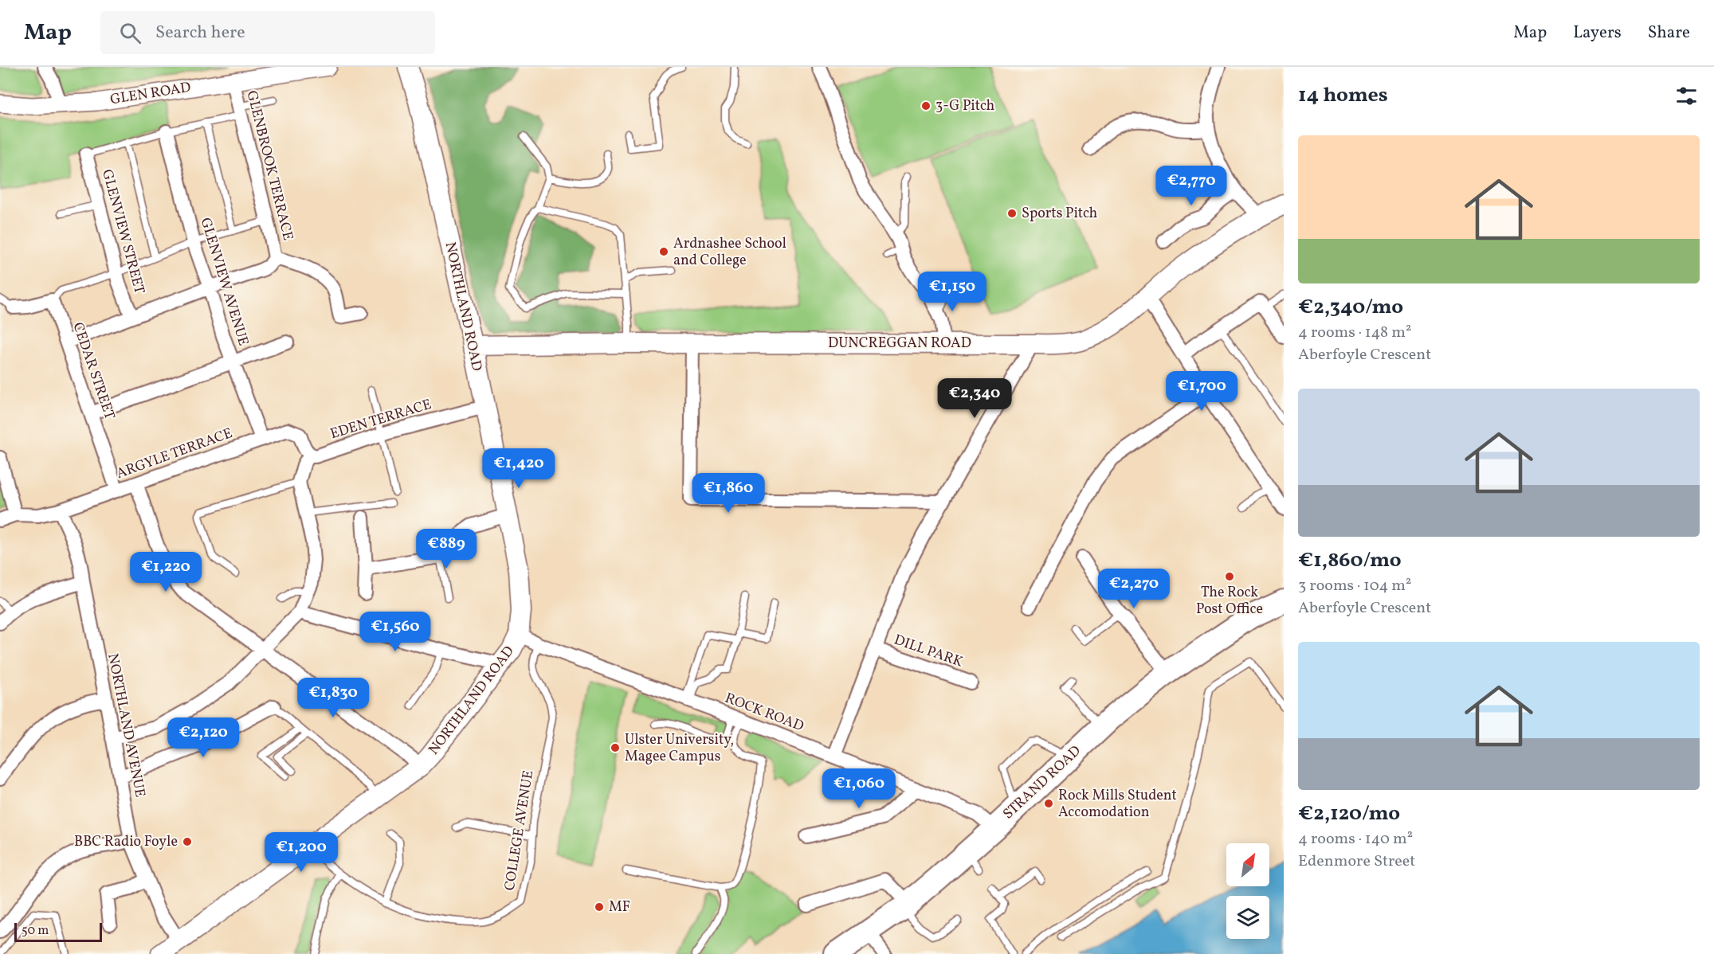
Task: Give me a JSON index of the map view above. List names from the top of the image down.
{
  "streets": {
    "highway": ["STRAND ROAD"],
    "main road": ["NORTHLAND ROAD", "DUNCREGGAN ROAD"],
    "street": [
      "GLEN ROAD",
      "GLENBROOK TERRACE",
      "GLENVIEW STREET",
      "GLENVIEW AVENUE",
      "CEDAR STREET",
      "EDEN TERRACE",
      "ARGYLE TERRACE",
      "DILL PARK",
      "ROCK ROAD",
      "NORTHLAND AVENUE"
    ],
    "lane": ["COLLEGE AVENUE"]
  },
  "crossings": [
    ["GLEN ROAD", "GLENBROOK TERRACE"],
    ["GLENVIEW AVENUE", "ARGYLE TERRACE"],
    ["NORTHLAND ROAD", "DUNCREGGAN ROAD"],
    ["NORTHLAND ROAD", "EDEN TERRACE"],
    ["NORTHLAND ROAD", "ROCK ROAD"],
    ["NORTHLAND ROAD", "NORTHLAND AVENUE"],
    ["NORTHLAND ROAD", "COLLEGE AVENUE"],
    ["CEDAR STREET", "ARGYLE TERRACE"],
    ["EDEN TERRACE", "ARGYLE TERRACE"],
    ["ARGYLE TERRACE", "NORTHLAND AVENUE"],
    ["ROCK ROAD", "STRAND ROAD"],
    ["ROCK ROAD", "COLLEGE AVENUE"]
  ],
  "places": [
    "3-G Pitch",
    "Sports Pitch",
    "Ardnashee School and College",
    "The Rock Post Office",
    "Ulster University, Magee Campus",
    "Rock Mills Student Accomodation",
    "BBC Radio Foyle",
    "MF"
  ],
  "scale_bar": "50 m",
  "north": "top right",
  "page": {
    "header": "Map",
    "search": "Search here",
    "nav": ["Map", "Layers", "Share"],
    "heading": "14 homes",
    "list": [
      {
        "name": "€2,340/mo",
        "note": "4 rooms · 148 m² · Aberfoyle Crescent"
      },
      {
        "name": "€1,860/mo",
        "note": "3 rooms · 104 m² · Aberfoyle Crescent"
      },
      {
        "name": "€2,120/mo",
        "note": "4 rooms · 140 m² · Edenmore Street"
      }
    ],
    "price": [
      "€2,770",
      "€1,150",
      "€1,700",
      "€2,340",
      "€1,420",
      "€1,860",
      "€889",
      "€1,220",
      "€2,270",
      "€1,560",
      "€1,830",
      "€2,120",
      "€1,060",
      "€1,200"
    ],
    "scale": "50 m"
  }
}
